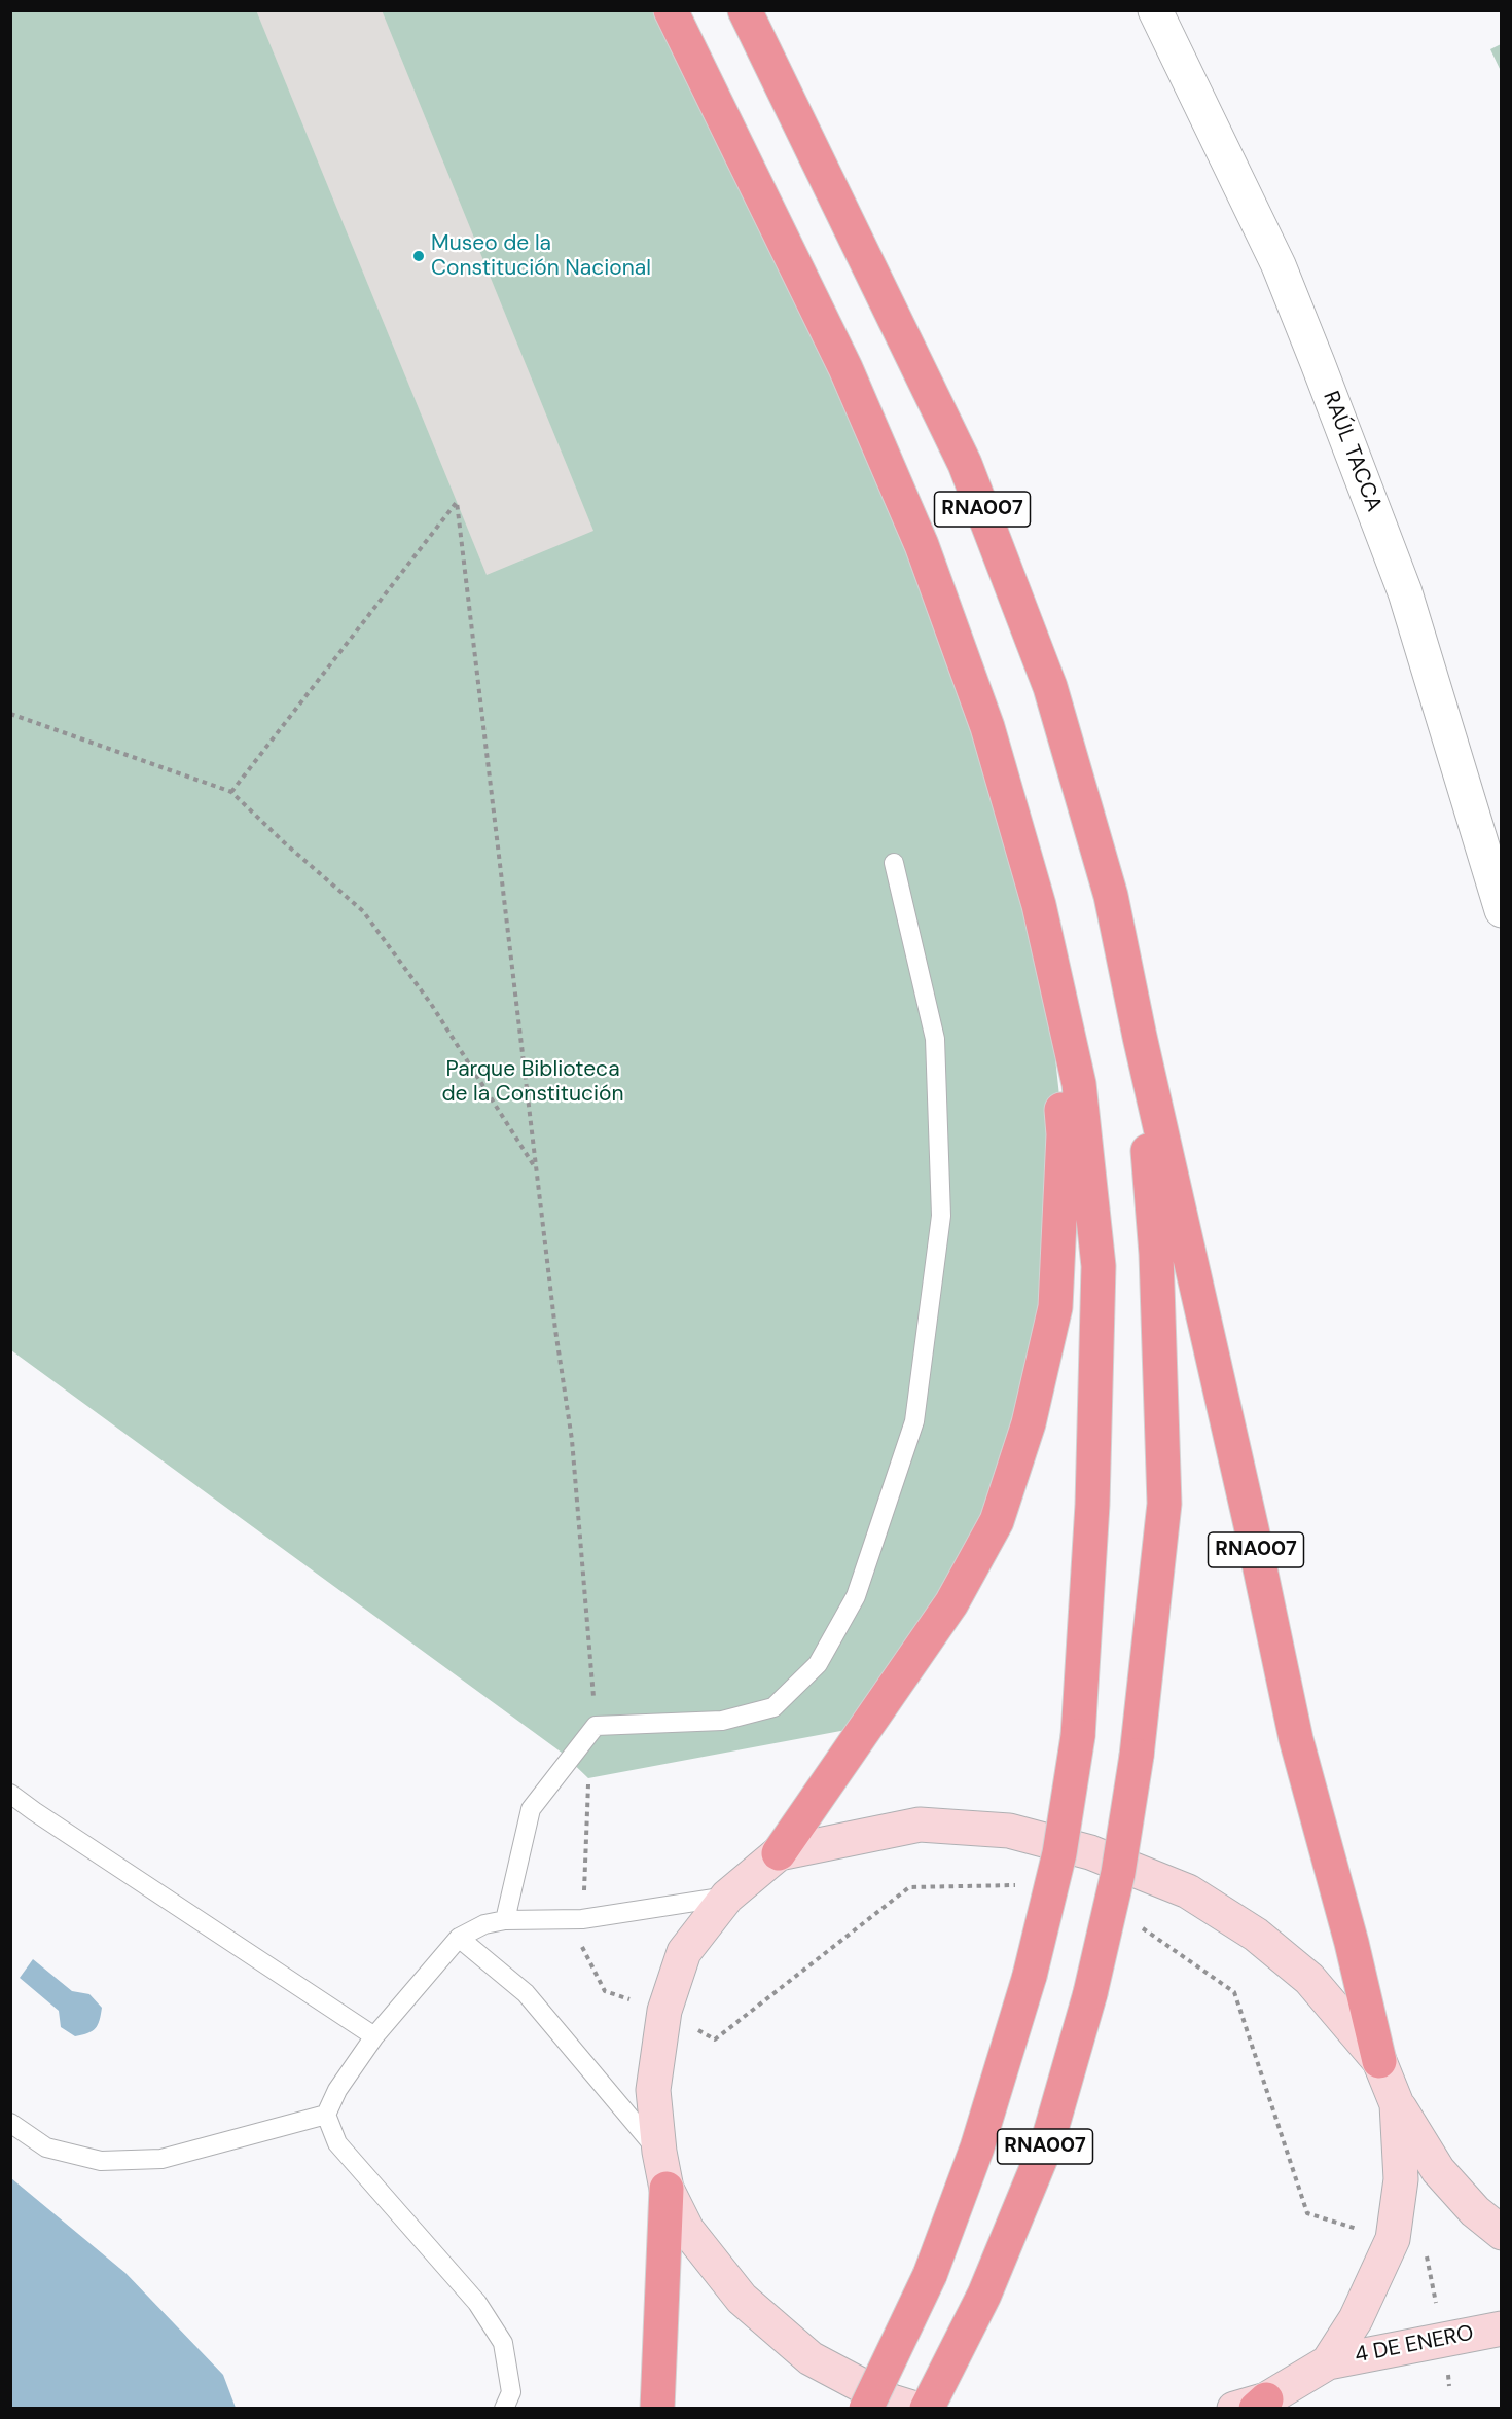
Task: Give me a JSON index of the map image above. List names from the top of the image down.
{
  "streets": {
    "highway": ["RNA007"],
    "main road": ["4 DE ENERO"],
    "street": ["RAÚL TACCA"]
  },
  "parks": ["Parque Biblioteca de la Constitución"],
  "places": ["Museo de la Constitución Nacional"]
}
